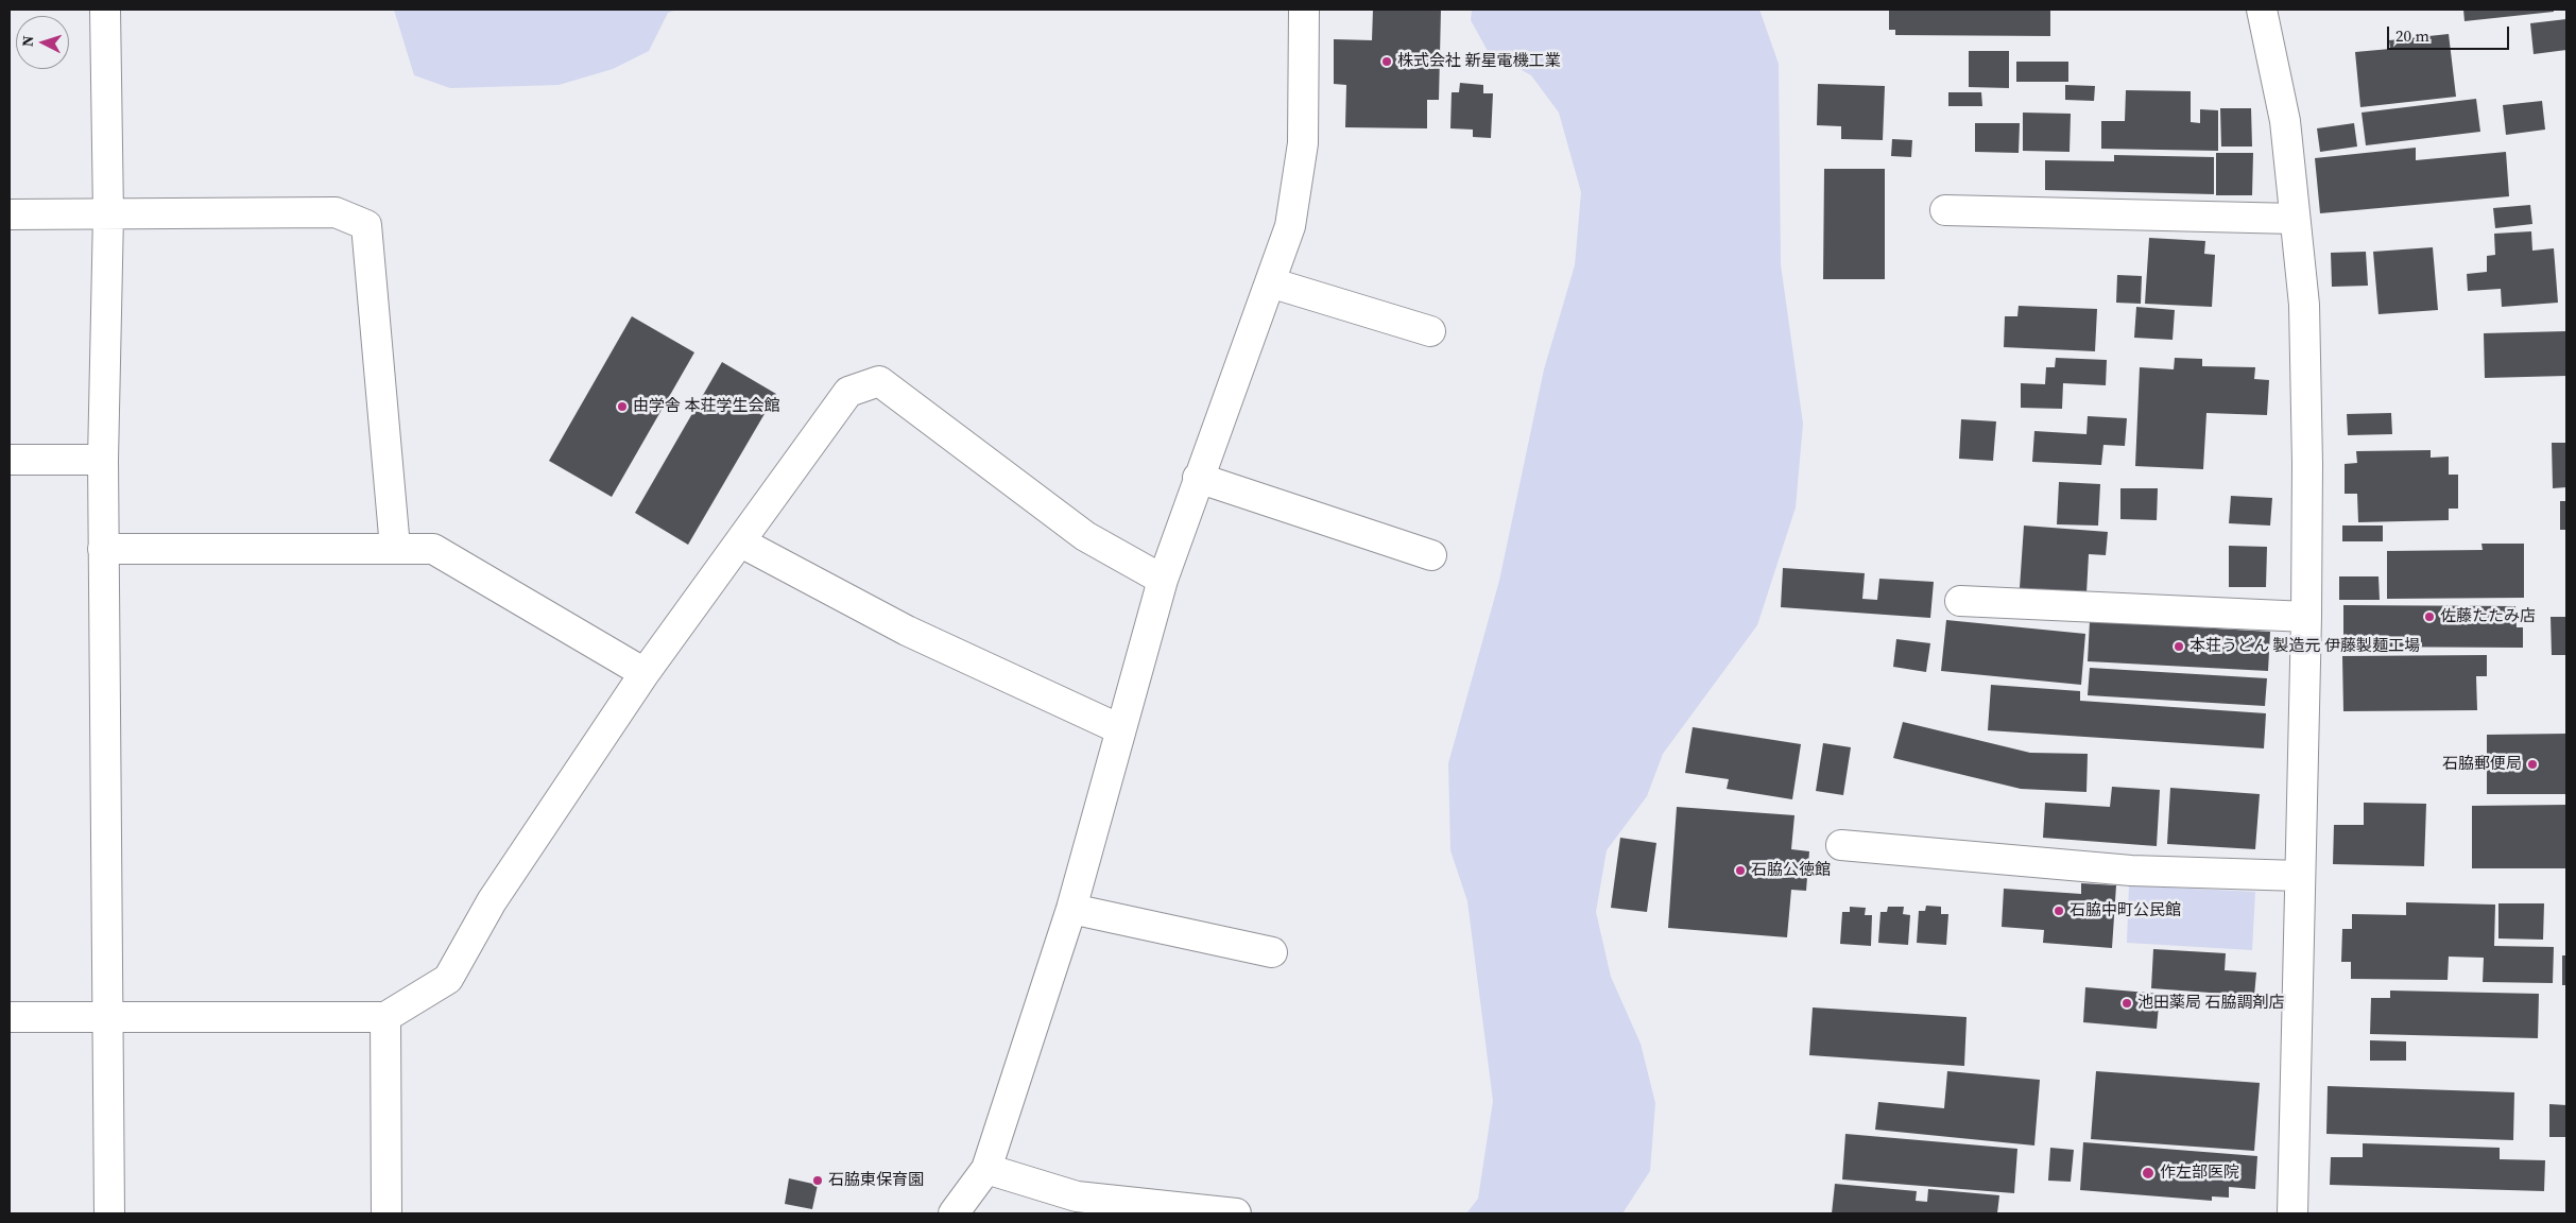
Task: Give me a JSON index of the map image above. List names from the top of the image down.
{
  "places": [
    "株式会社 新星電機工業",
    "由学舎 本荘学生会館",
    "佐藤たたみ店",
    "本荘うどん 製造元 伊藤製麺工場",
    "石脇郵便局",
    "石脇公徳館",
    "石脇中町公民館",
    "池田薬局 石脇調剤店",
    "作左部医院",
    "石脇東保育園"
  ],
  "scale_bar": "20 m",
  "north": "left"
}
